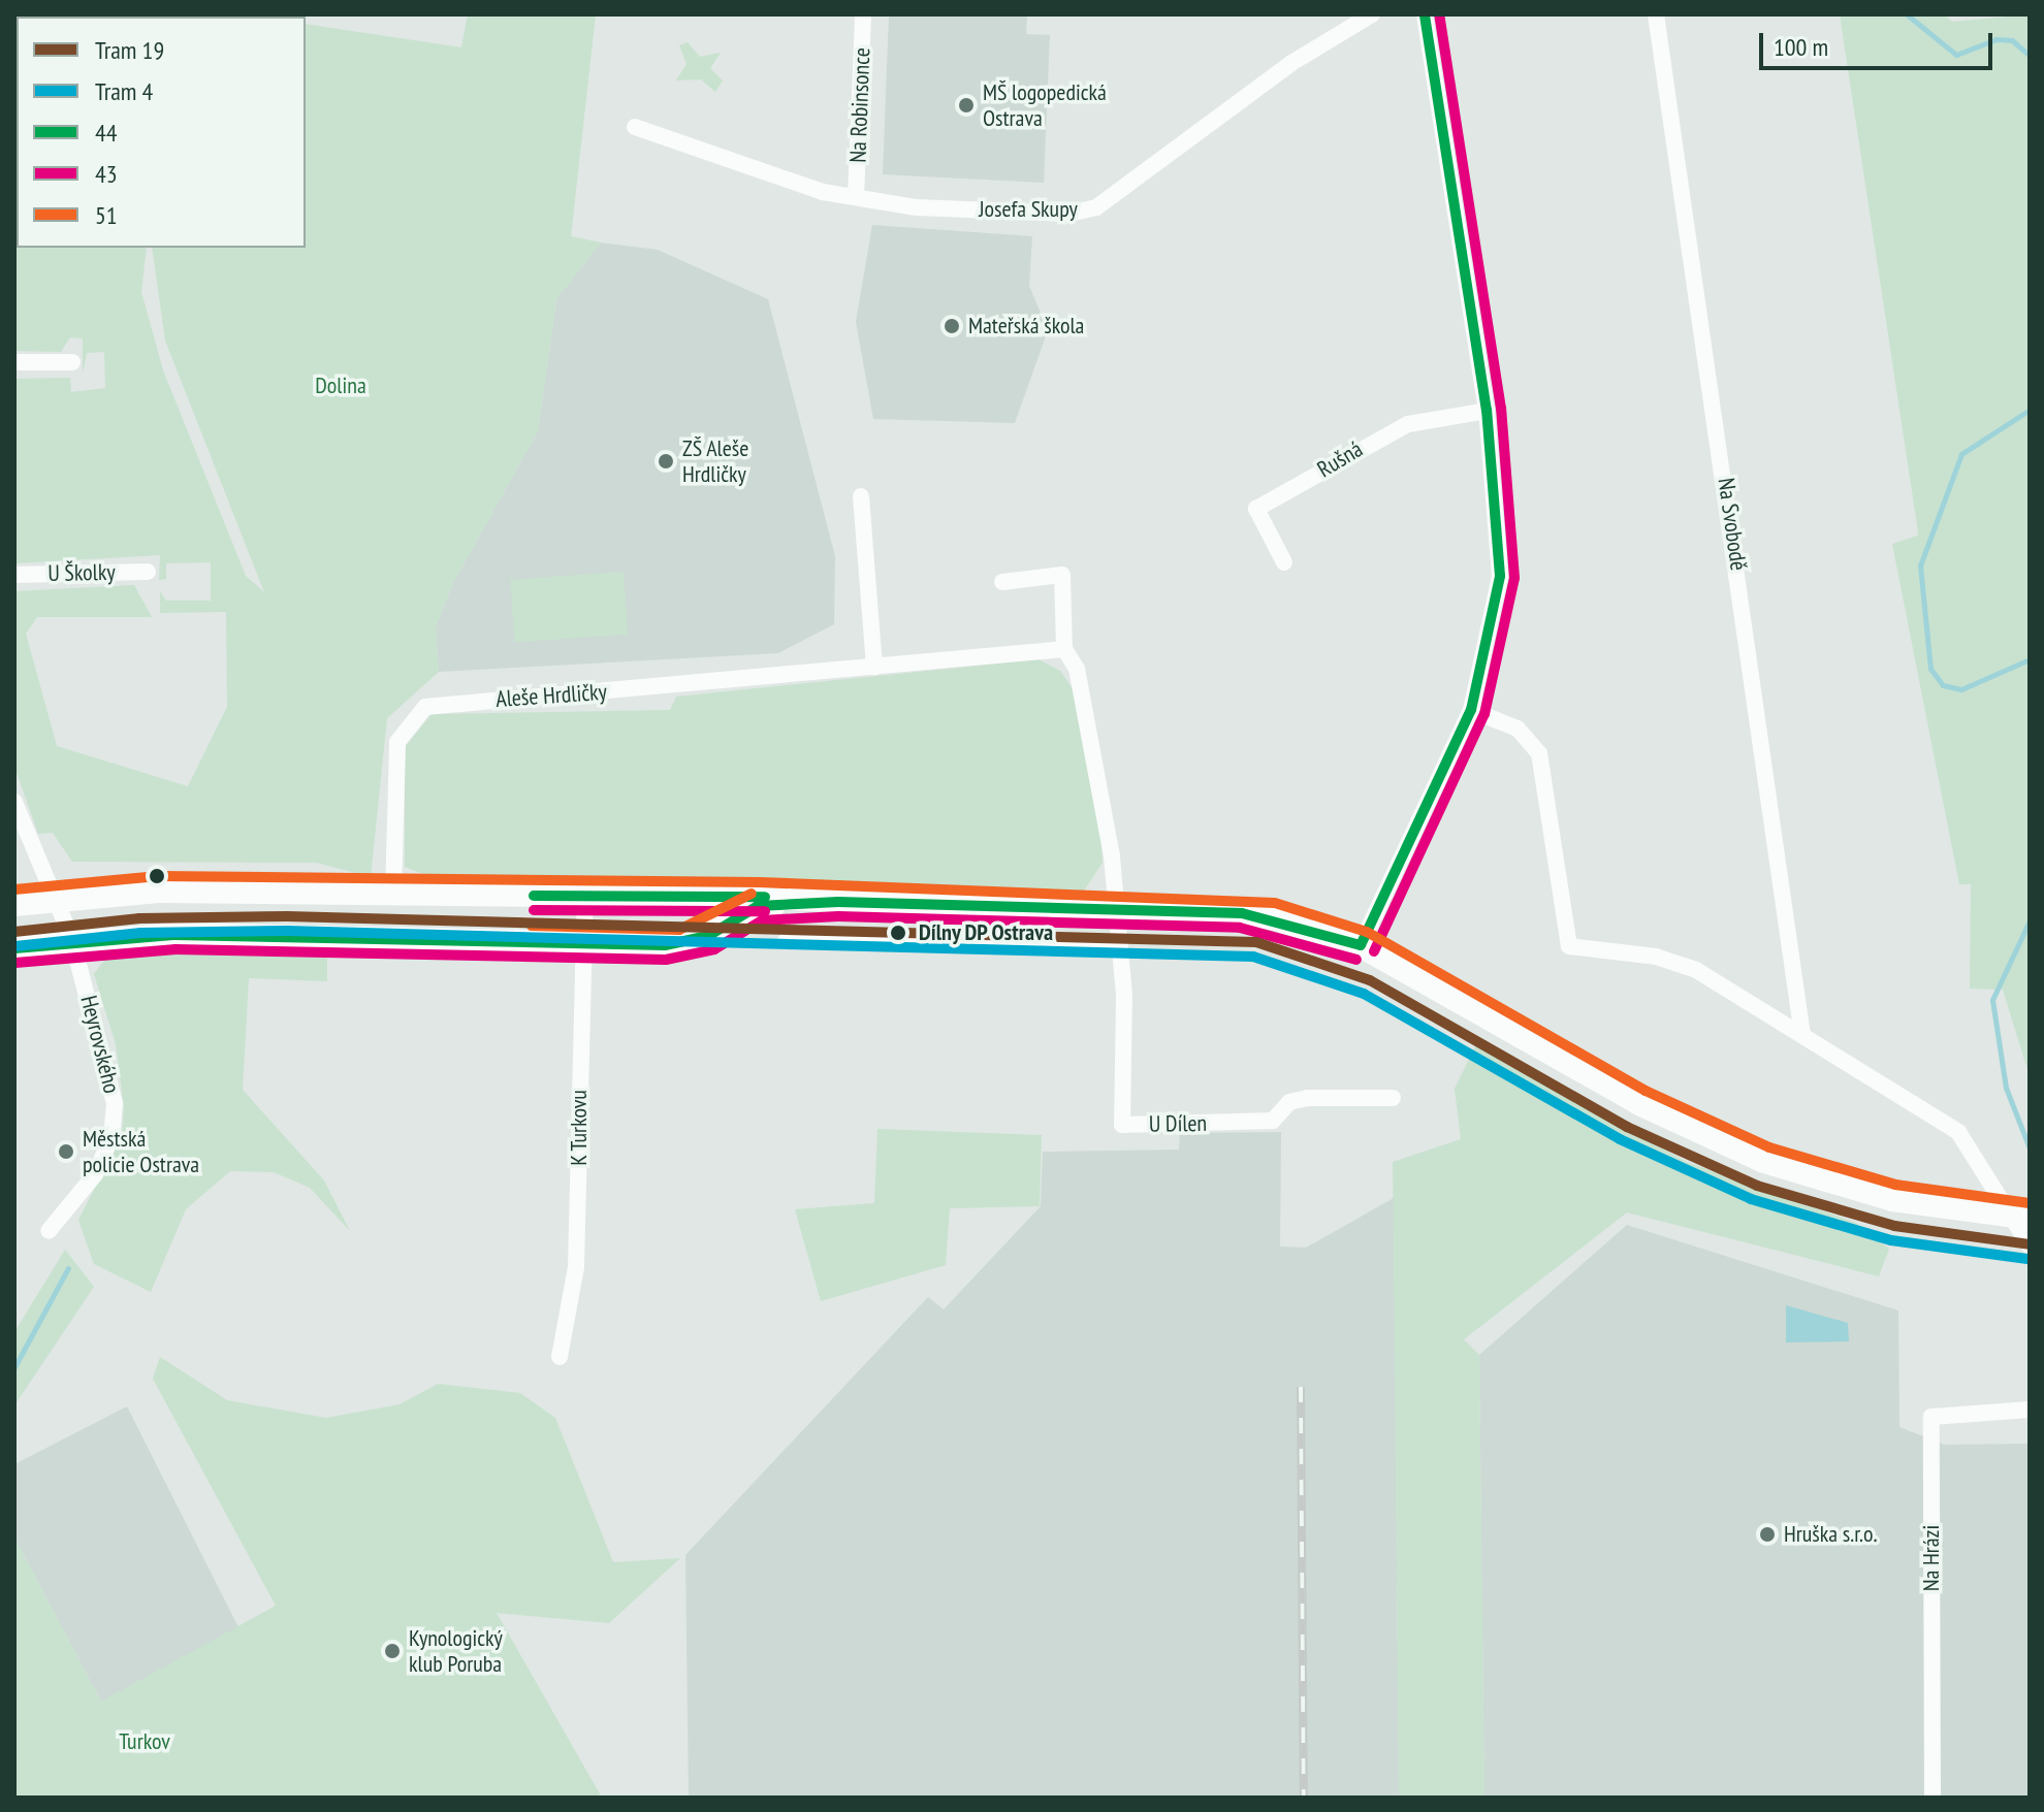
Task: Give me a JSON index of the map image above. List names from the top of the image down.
{
  "streets": {
    "street": [
      "Na Robinsonce",
      "Josefa Skupy",
      "Rušná",
      "Na Svobodě",
      "U Školky",
      "Aleše Hrdličky",
      "Heyrovského",
      "U Dílen",
      "K Turkovu",
      "Na Hrázi"
    ]
  },
  "crossings": [
    ["Na Robinsonce", "Josefa Skupy"]
  ],
  "parks": ["Dolina", "Turkov"],
  "places": [
    "MŠ logopedická Ostrava",
    "Mateřská škola",
    "ZŠ Aleše Hrdličky",
    "Dílny DP Ostrava",
    "Městská policie Ostrava",
    "Hruška s.r.o.",
    "Kynologický klub Poruba"
  ],
  "lines": [
    "transit line 44",
    "transit line 43",
    "transit line 51",
    "tram line 19",
    "tram line 4"
  ],
  "legend": [
    "Tram 19",
    "Tram 4",
    "44",
    "43",
    "51"
  ],
  "scale_bar": "100 m"
}
